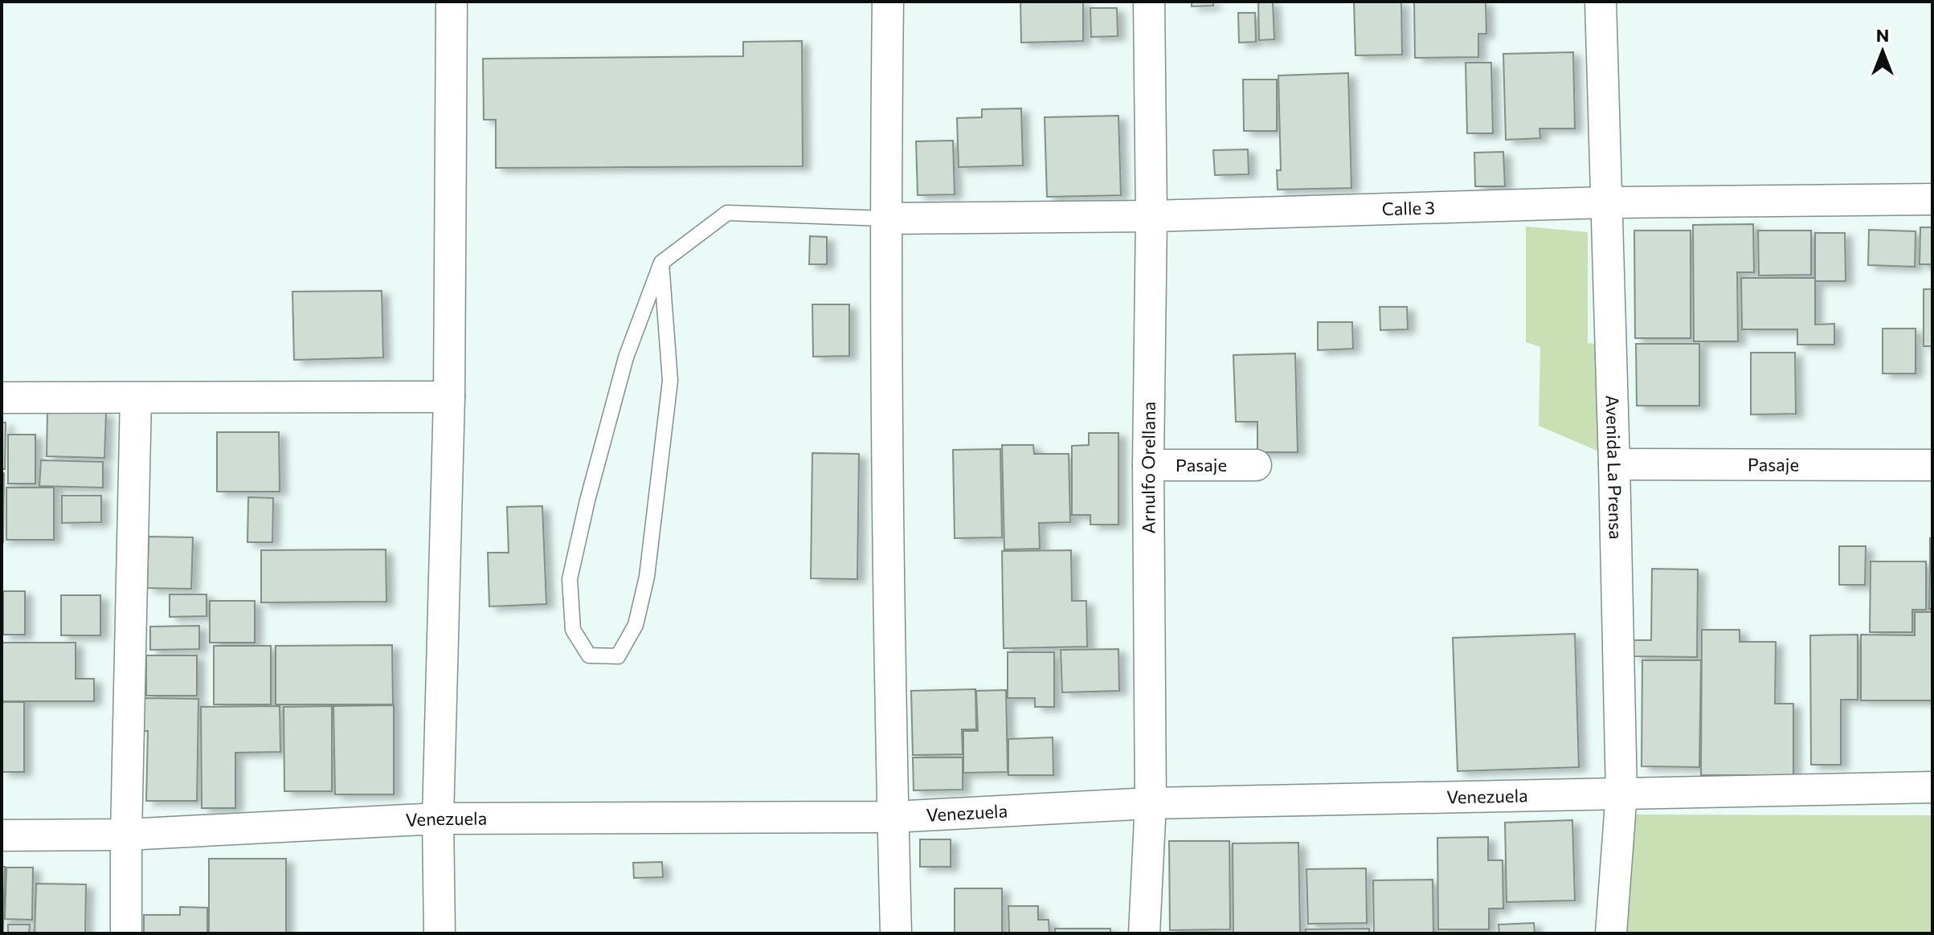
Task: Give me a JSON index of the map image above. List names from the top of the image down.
{
  "streets": {
    "street": [
      "Calle 3",
      "Pasaje",
      "Arnulfo Orellana",
      "Avenida La Prensa",
      "Venezuela"
    ]
  },
  "crossings": [
    ["Calle 3", "Arnulfo Orellana"],
    ["Calle 3", "Avenida La Prensa"],
    ["Pasaje", "Arnulfo Orellana"],
    ["Pasaje", "Avenida La Prensa"],
    ["Arnulfo Orellana", "Venezuela"],
    ["Avenida La Prensa", "Venezuela"]
  ],
  "north": "top"
}
